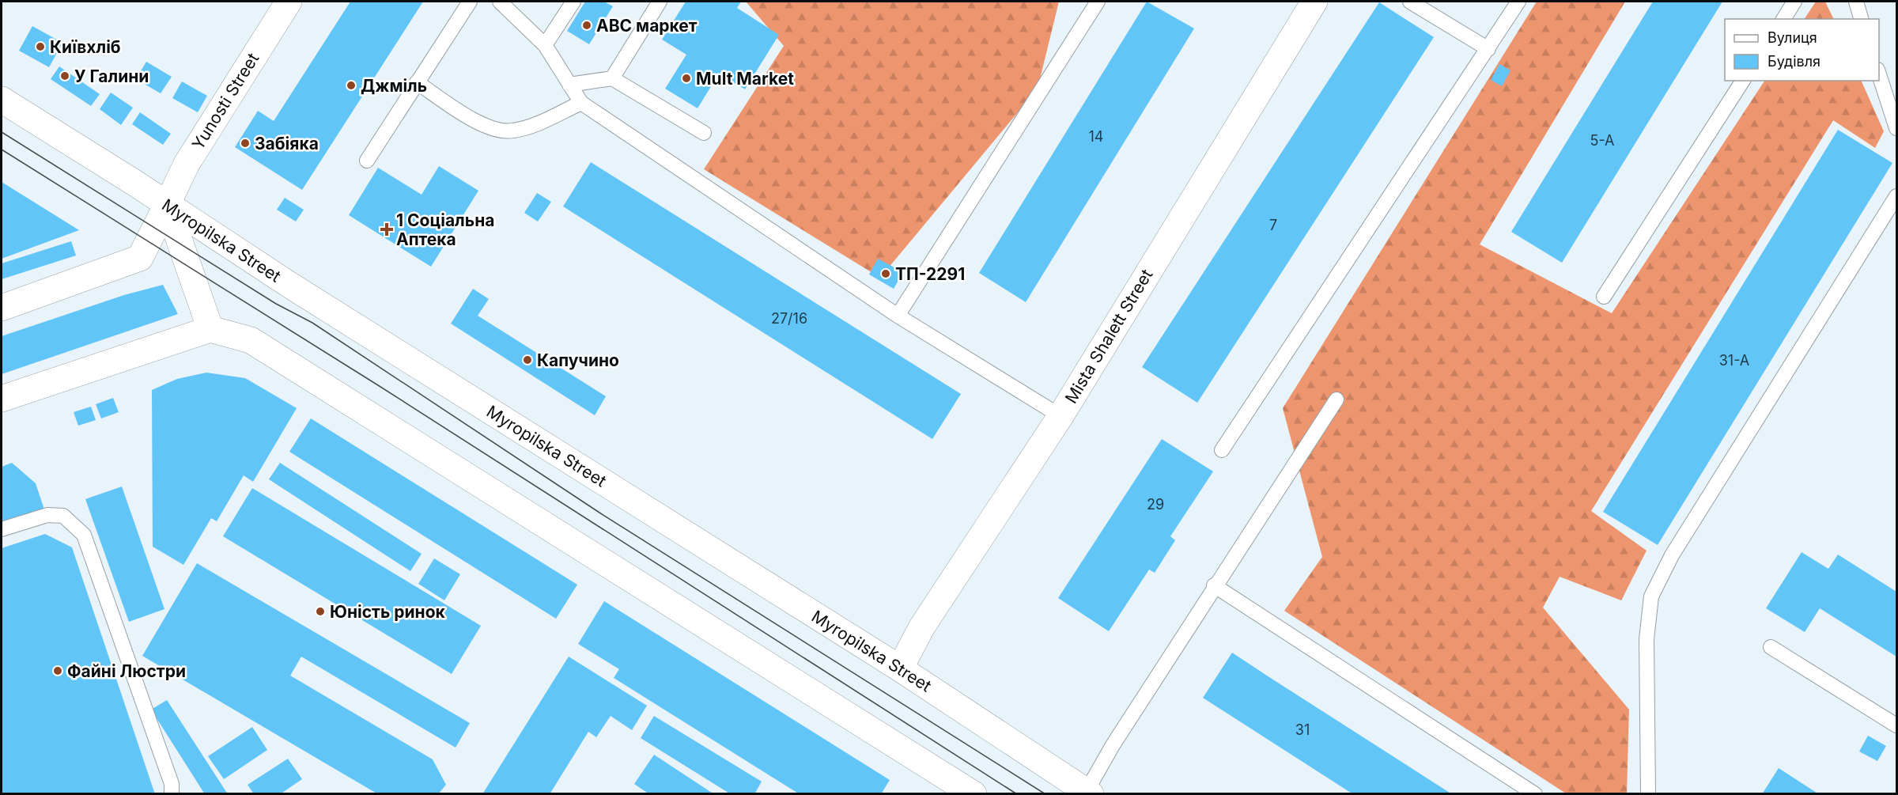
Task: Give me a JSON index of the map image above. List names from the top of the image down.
{
  "streets": {
    "street": ["Yunosti Street", "Myropilska Street", "Mista Shalett Street"]
  },
  "crossings": [
    ["Yunosti Street", "Myropilska Street"],
    ["Myropilska Street", "Mista Shalett Street"]
  ],
  "places": {
    "other": [
      "АВС маркет",
      "Київхліб",
      "У Галини",
      "Mult Market",
      "Джміль",
      "Забіяка",
      "ТП-2291",
      "Капучино",
      "Юність ринок",
      "Файні Люстри"
    ],
    "health": ["1 Соціальна Аптека"]
  },
  "house_numbers": [
    "14",
    "5-А",
    "7",
    "27/16",
    "31-А",
    "29",
    "31"
  ],
  "legend": ["Вулиця", "Будівля"]
}
